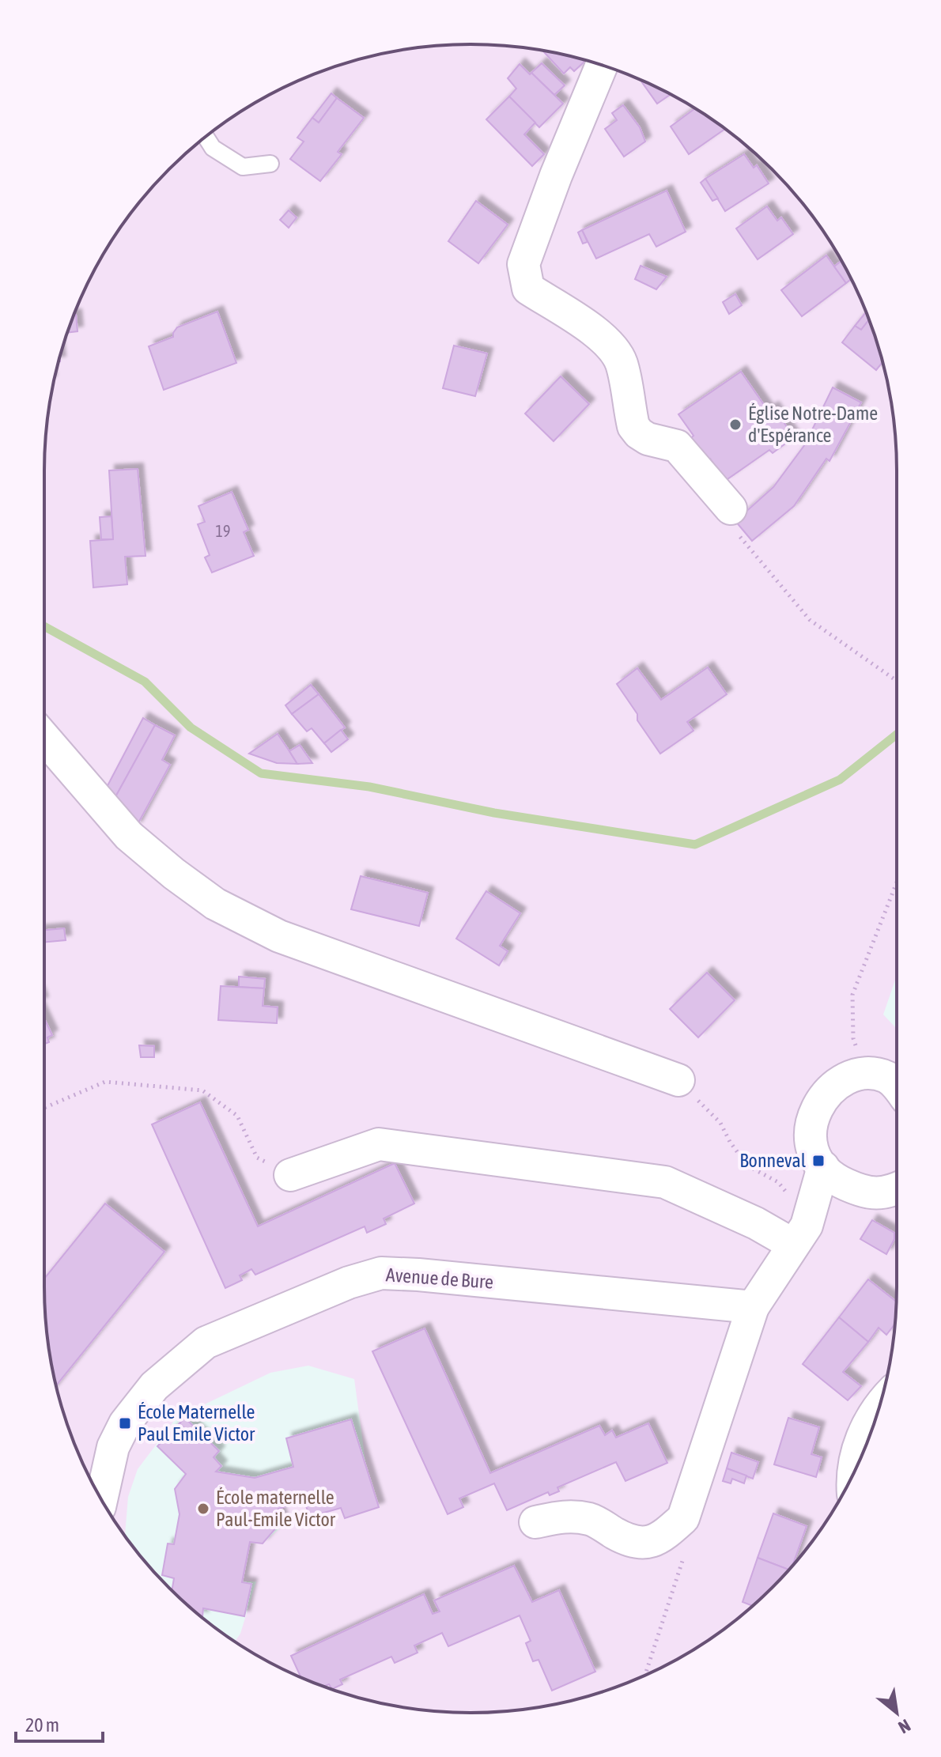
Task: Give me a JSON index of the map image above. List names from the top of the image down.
{
  "streets": {
    "street": ["Avenue de Bure"]
  },
  "places": {
    "other": ["Église Notre-Dame d'Espérance", "École maternelle Paul-Emile Victor"],
    "transit": ["Bonneval", "École Maternelle Paul Emile Victor"]
  },
  "house_numbers": ["19"],
  "scale_bar": "20 m",
  "north": "bottom right"
}
